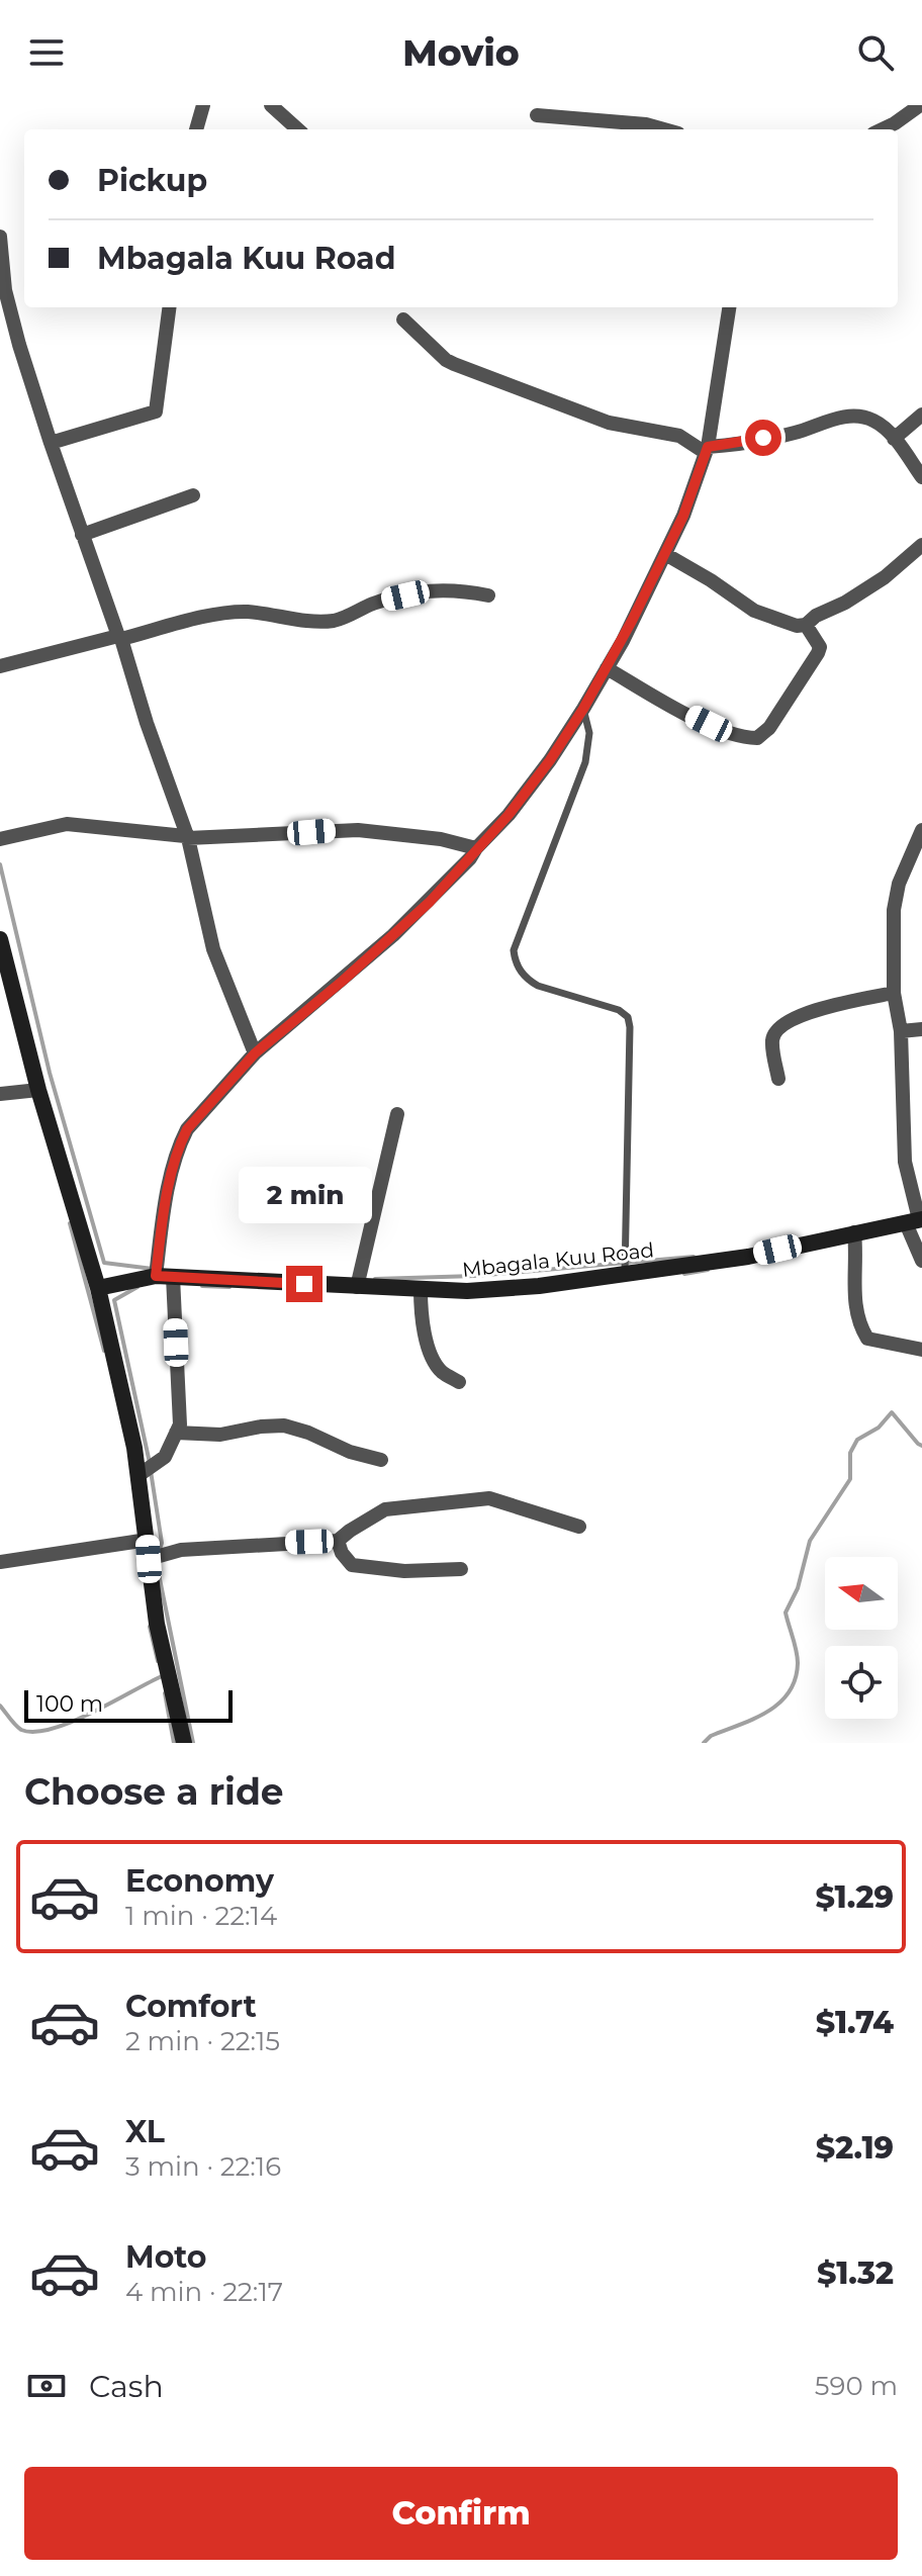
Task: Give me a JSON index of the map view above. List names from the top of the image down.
{
  "streets": {
    "street": ["Mbagala Kuu Road"]
  },
  "scale_bar": "100 m",
  "north": "left",
  "page": {
    "header": "Movio",
    "banner": ["Pickup", "Mbagala Kuu Road"],
    "bubble": "2 min",
    "scale": "100 m",
    "heading": "Choose a ride",
    "list": [
      {
        "name": "Economy",
        "note": "1 min · 22:14",
        "value": "$1.29"
      },
      {
        "name": "Comfort",
        "note": "2 min · 22:15",
        "value": "$1.74"
      },
      {
        "name": "XL",
        "note": "3 min · 22:16",
        "value": "$2.19"
      },
      {
        "name": "Moto",
        "note": "4 min · 22:17",
        "value": "$1.32"
      }
    ],
    "pay": ["Cash", "590 m"],
    "buttons": "Confirm"
  }
}
